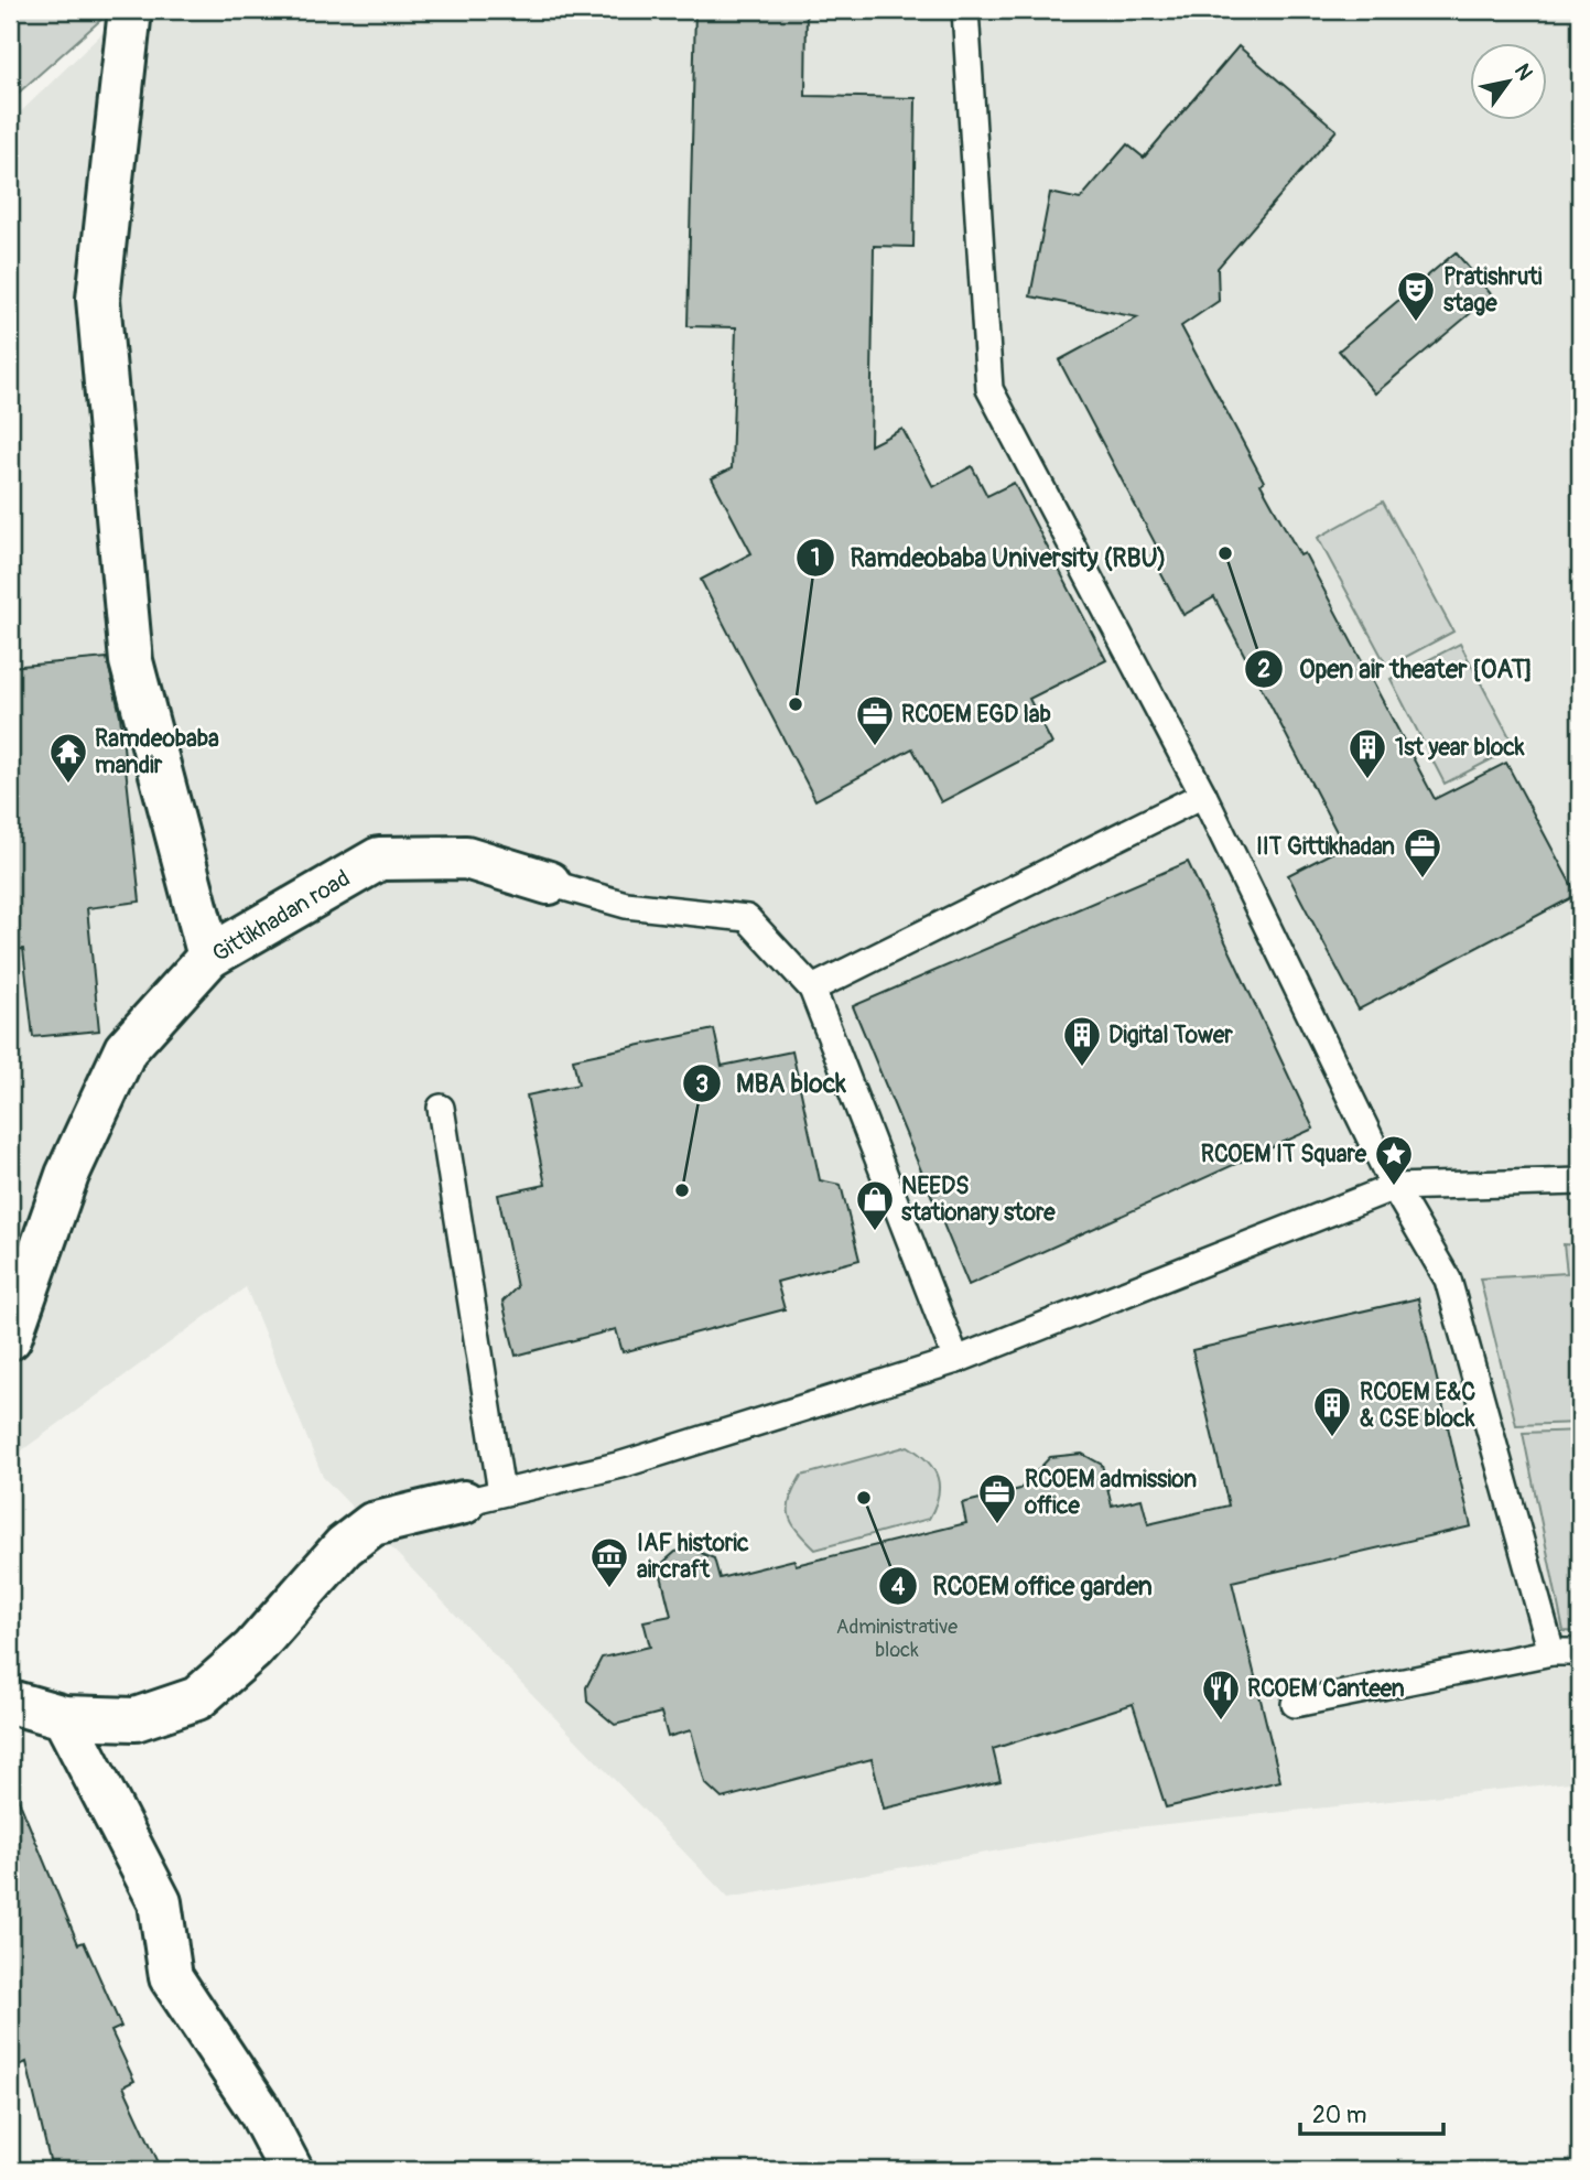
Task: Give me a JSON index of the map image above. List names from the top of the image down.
{
  "streets": {
    "street": ["Gittikhadan road"]
  },
  "places": {
    "theatre": ["Pratishruti stage"],
    "other": [
      "Open air theater [OAT]",
      "Ramdeobaba University (RBU)",
      "MBA block",
      "RCOEM office garden"
    ],
    "office": ["RCOEM EGD lab", "IIT Gittikhadan", "RCOEM admission office"],
    "building": ["1st year block", "Digital Tower", "RCOEM E&C & CSE block"],
    "temple": ["Ramdeobaba mandir"],
    "place": ["RCOEM IT Square"],
    "shop": ["NEEDS stationary store"],
    "museum": ["IAF historic aircraft"],
    "restaurant": ["RCOEM Canteen"]
  },
  "house_numbers": ["Administrative block"],
  "scale_bar": "20 m",
  "north": "top right"
}
